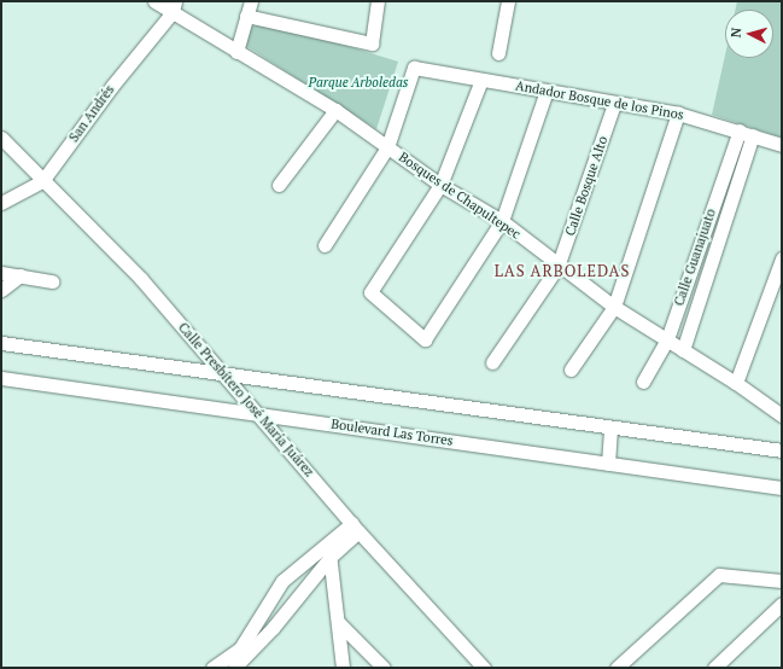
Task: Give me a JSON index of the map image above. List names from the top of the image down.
{
  "streets": {
    "street": [
      "Andador Bosque de los Pinos",
      "San Andrés",
      "Calle Bosque Alto",
      "Bosques de Chapultepec",
      "Calle Guanajuato",
      "Calle Presbítero José María Juárez",
      "Boulevard Las Torres"
    ]
  },
  "crossings": [
    ["Andador Bosque de los Pinos", "Calle Bosque Alto"],
    ["Andador Bosque de los Pinos", "Bosques de Chapultepec"],
    ["Andador Bosque de los Pinos", "Calle Guanajuato"],
    ["San Andrés", "Bosques de Chapultepec"],
    ["San Andrés", "Calle Presbítero José María Juárez"],
    ["Calle Bosque Alto", "Bosques de Chapultepec"],
    ["Bosques de Chapultepec", "Calle Guanajuato"],
    ["Calle Presbítero José María Juárez", "Boulevard Las Torres"]
  ],
  "districts": ["LAS ARBOLEDAS"],
  "parks": ["Parque Arboledas"],
  "north": "left"
}
